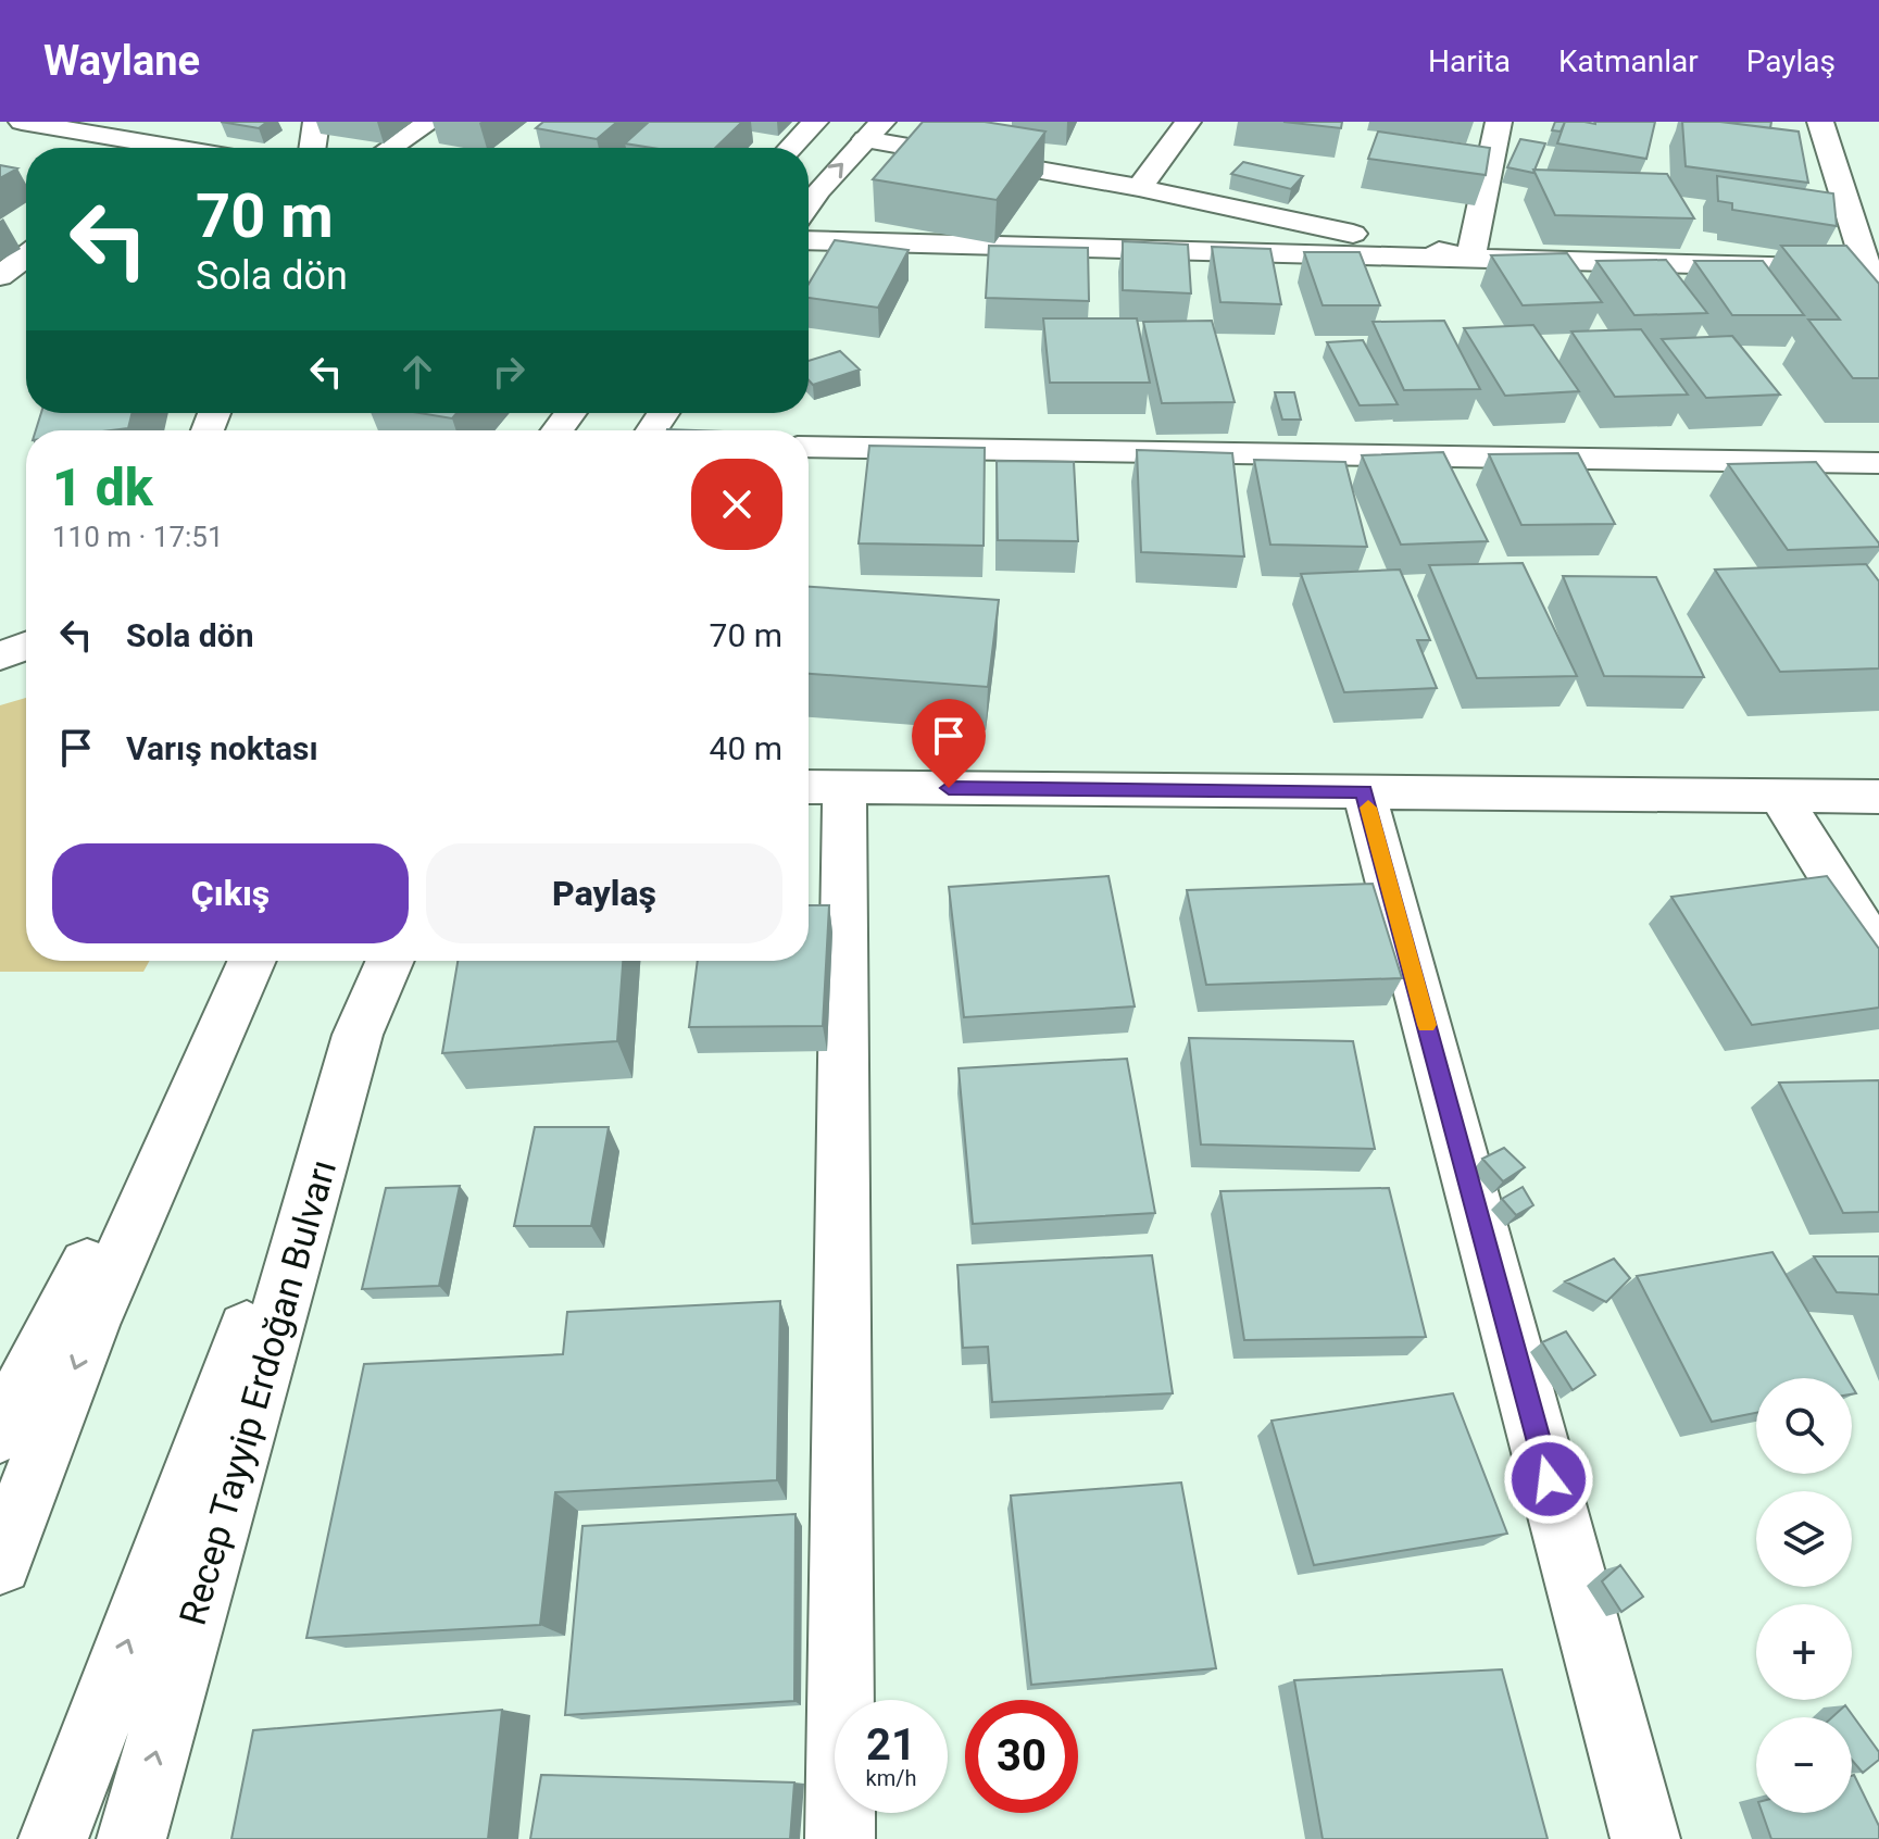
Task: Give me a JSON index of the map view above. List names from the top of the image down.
{
  "streets": {
    "street": ["Recep Tayyip Erdoğan Bulvarı"]
  },
  "page": {
    "header": "Waylane",
    "nav": ["Harita", "Katmanlar", "Paylaş"],
    "turn": ["70 m", "Sola dön"],
    "heading": ["1 dk", "110 m · 17:51"],
    "list": [
      {
        "name": "Sola dön",
        "value": "70 m"
      },
      {
        "name": "Varış noktası",
        "value": "40 m"
      }
    ],
    "buttons": ["Çıkış", "Paylaş"],
    "map_buttons": ["+", "−"],
    "speed": "21 km/h",
    "limit": "30"
  }
}
